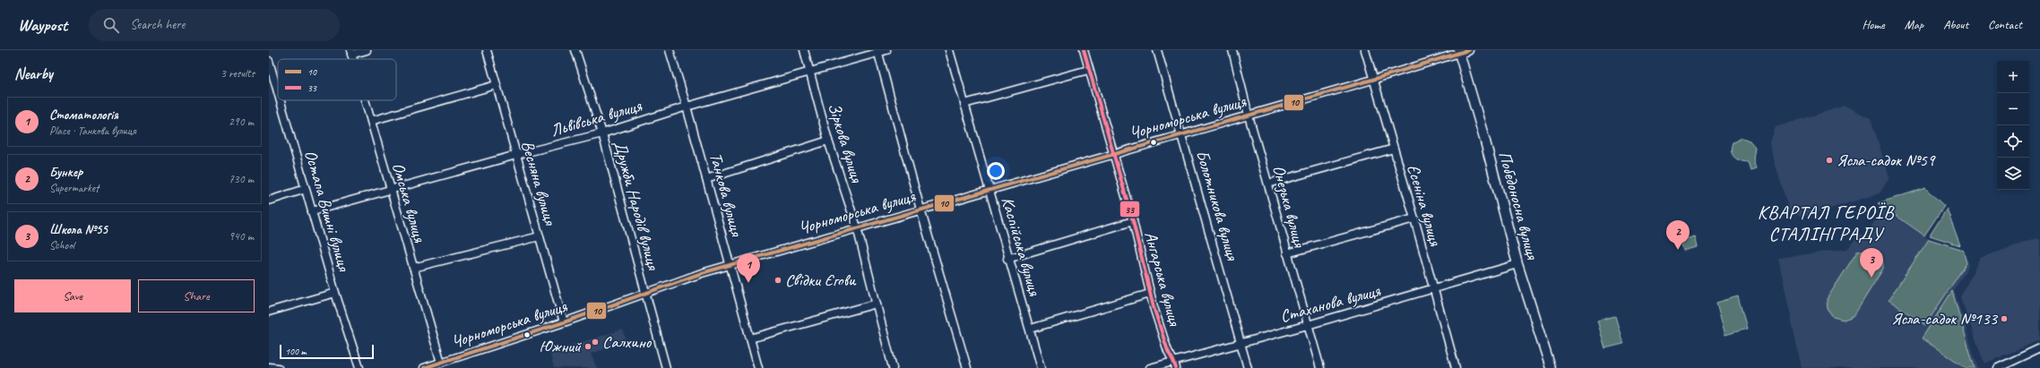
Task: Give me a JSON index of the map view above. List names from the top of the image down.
{
  "streets": {
    "street": [
      "Чорноморська вулиця",
      "Львівська вулиця",
      "Зіркова вулиця",
      "Весняна вулиця",
      "Танкова вулиця",
      "Омська вулиця",
      "Дружби Народів вулиця",
      "Болотникова вулиця",
      "Єсеніна вулиця",
      "Победоносна вулиця",
      "Онезька вулиця",
      "Остапа Вишні вулиця",
      "Каспійська вулиця",
      "Ангарська вулиця",
      "Стаханова вулиця"
    ]
  },
  "crossings": [
    ["Чорноморська вулиця", "Зіркова вулиця"],
    ["Чорноморська вулиця", "Весняна вулиця"],
    ["Чорноморська вулиця", "Танкова вулиця"],
    ["Чорноморська вулиця", "Омська вулиця"],
    ["Чорноморська вулиця", "Дружби Народів вулиця"],
    ["Чорноморська вулиця", "Болотникова вулиця"],
    ["Чорноморська вулиця", "Єсеніна вулиця"],
    ["Чорноморська вулиця", "Победоносна вулиця"],
    ["Чорноморська вулиця", "Онезька вулиця"],
    ["Чорноморська вулиця", "Каспійська вулиця"],
    ["Чорноморська вулиця", "Ангарська вулиця"],
    ["Львівська вулиця", "Зіркова вулиця"],
    ["Львівська вулиця", "Весняна вулиця"],
    ["Львівська вулиця", "Танкова вулиця"],
    ["Львівська вулиця", "Омська вулиця"],
    ["Львівська вулиця", "Дружби Народів вулиця"],
    ["Львівська вулиця", "Остапа Вишні вулиця"],
    ["Болотникова вулиця", "Стаханова вулиця"],
    ["Єсеніна вулиця", "Стаханова вулиця"],
    ["Победоносна вулиця", "Стаханова вулиця"],
    ["Онезька вулиця", "Стаханова вулиця"],
    ["Ангарська вулиця", "Стаханова вулиця"]
  ],
  "districts": ["КВАРТАЛ ГЕРОЇВ СТАЛІНГРАДУ"],
  "places": [
    "Ясла-садок №59",
    "Свідки Єгови",
    "Ясла-садок №133",
    "Салхино",
    "Южний"
  ],
  "lines": ["transit line 10", "transit line 33"],
  "legend": ["10", "33"],
  "scale_bar": "100 m",
  "page": {
    "header": "Waypost",
    "search": "Search here",
    "nav": [
      "Home",
      "Map",
      "About",
      "Contact"
    ],
    "heading": ["Nearby", "3 results"],
    "map_buttons": ["+", "−"],
    "list": [
      {
        "mark": "1",
        "name": "Стоматологія",
        "note": "Place · Танкова вулиця",
        "value": "290 m"
      },
      {
        "mark": "2",
        "name": "Бункер",
        "note": "Supermarket",
        "value": "730 m"
      },
      {
        "mark": "3",
        "name": "Школа №55",
        "note": "School",
        "value": "940 m"
      }
    ],
    "pins": ["2", "3", "1"],
    "buttons": ["Save", "Share"],
    "scale": "100 m"
  }
}
